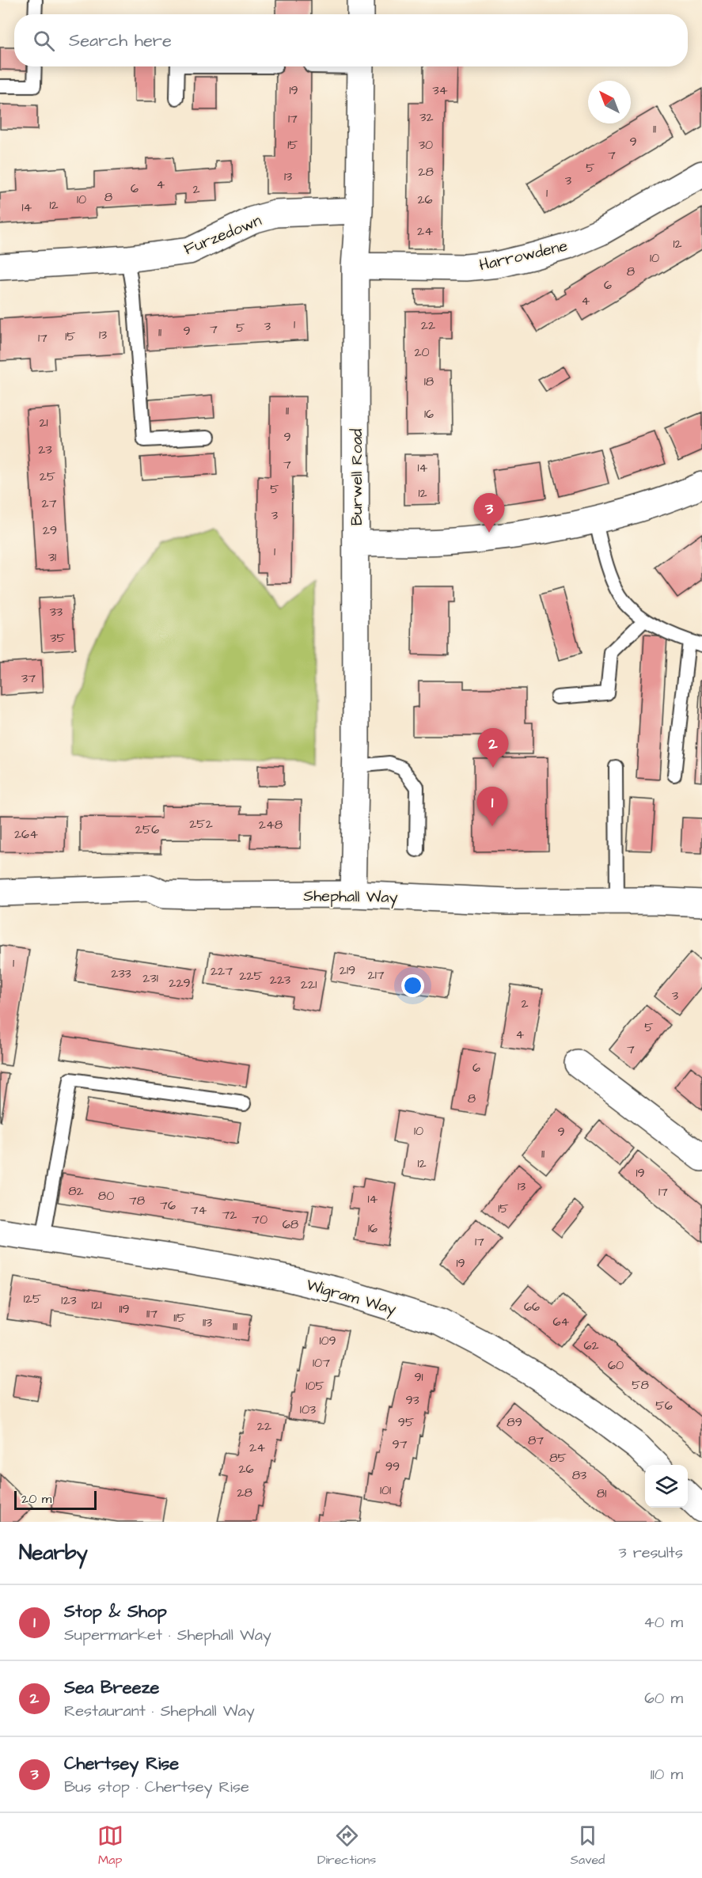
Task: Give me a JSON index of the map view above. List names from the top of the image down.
{
  "streets": {
    "street": [
      "Furzedown",
      "Harrowdene",
      "Burwell Road",
      "Shephall Way",
      "Wigram Way"
    ]
  },
  "crossings": [
    ["Furzedown", "Burwell Road"],
    ["Harrowdene", "Burwell Road"],
    ["Burwell Road", "Shephall Way"]
  ],
  "house_numbers": [
    "19",
    "34",
    "32",
    "17",
    "11",
    "9",
    "15",
    "30",
    "7",
    "5",
    "28",
    "13",
    "3",
    "4",
    "6",
    "2",
    "1",
    "8",
    "10",
    "26",
    "12",
    "14",
    "24",
    "12",
    "10",
    "8",
    "6",
    "4",
    "1",
    "22",
    "3",
    "5",
    "7",
    "9",
    "11",
    "13",
    "15",
    "17",
    "20",
    "18",
    "11",
    "16",
    "21",
    "9",
    "23",
    "7",
    "14",
    "25",
    "5",
    "12",
    "27",
    "3",
    "29",
    "1",
    "31",
    "33",
    "35",
    "37",
    "252",
    "248",
    "256",
    "264",
    "1",
    "219",
    "227",
    "233",
    "217",
    "225",
    "231",
    "223",
    "229",
    "221",
    "3",
    "2",
    "5",
    "4",
    "7",
    "6",
    "8",
    "10",
    "9",
    "11",
    "12",
    "19",
    "13",
    "82",
    "17",
    "80",
    "14",
    "78",
    "76",
    "15",
    "74",
    "72",
    "70",
    "68",
    "16",
    "17",
    "19",
    "125",
    "123",
    "121",
    "66",
    "119",
    "117",
    "115",
    "64",
    "113",
    "111",
    "109",
    "62",
    "107",
    "60",
    "91",
    "58",
    "105",
    "93",
    "56",
    "103",
    "95",
    "89",
    "22",
    "87",
    "97",
    "24",
    "85",
    "99",
    "26",
    "83",
    "101",
    "28",
    "81"
  ],
  "scale_bar": "20 m",
  "north": "top left",
  "page": {
    "search": "Search here",
    "pins": ["3", "2", "1"],
    "scale": "20 m",
    "heading": ["Nearby", "3 results"],
    "list": [
      {
        "mark": "1",
        "name": "Stop & Shop",
        "note": "Supermarket · Shephall Way",
        "value": "40 m"
      },
      {
        "mark": "2",
        "name": "Sea Breeze",
        "note": "Restaurant · Shephall Way",
        "value": "60 m"
      },
      {
        "mark": "3",
        "name": "Chertsey Rise",
        "note": "Bus stop · Chertsey Rise",
        "value": "110 m"
      }
    ],
    "nav": ["Map", "Directions", "Saved"]
  }
}
